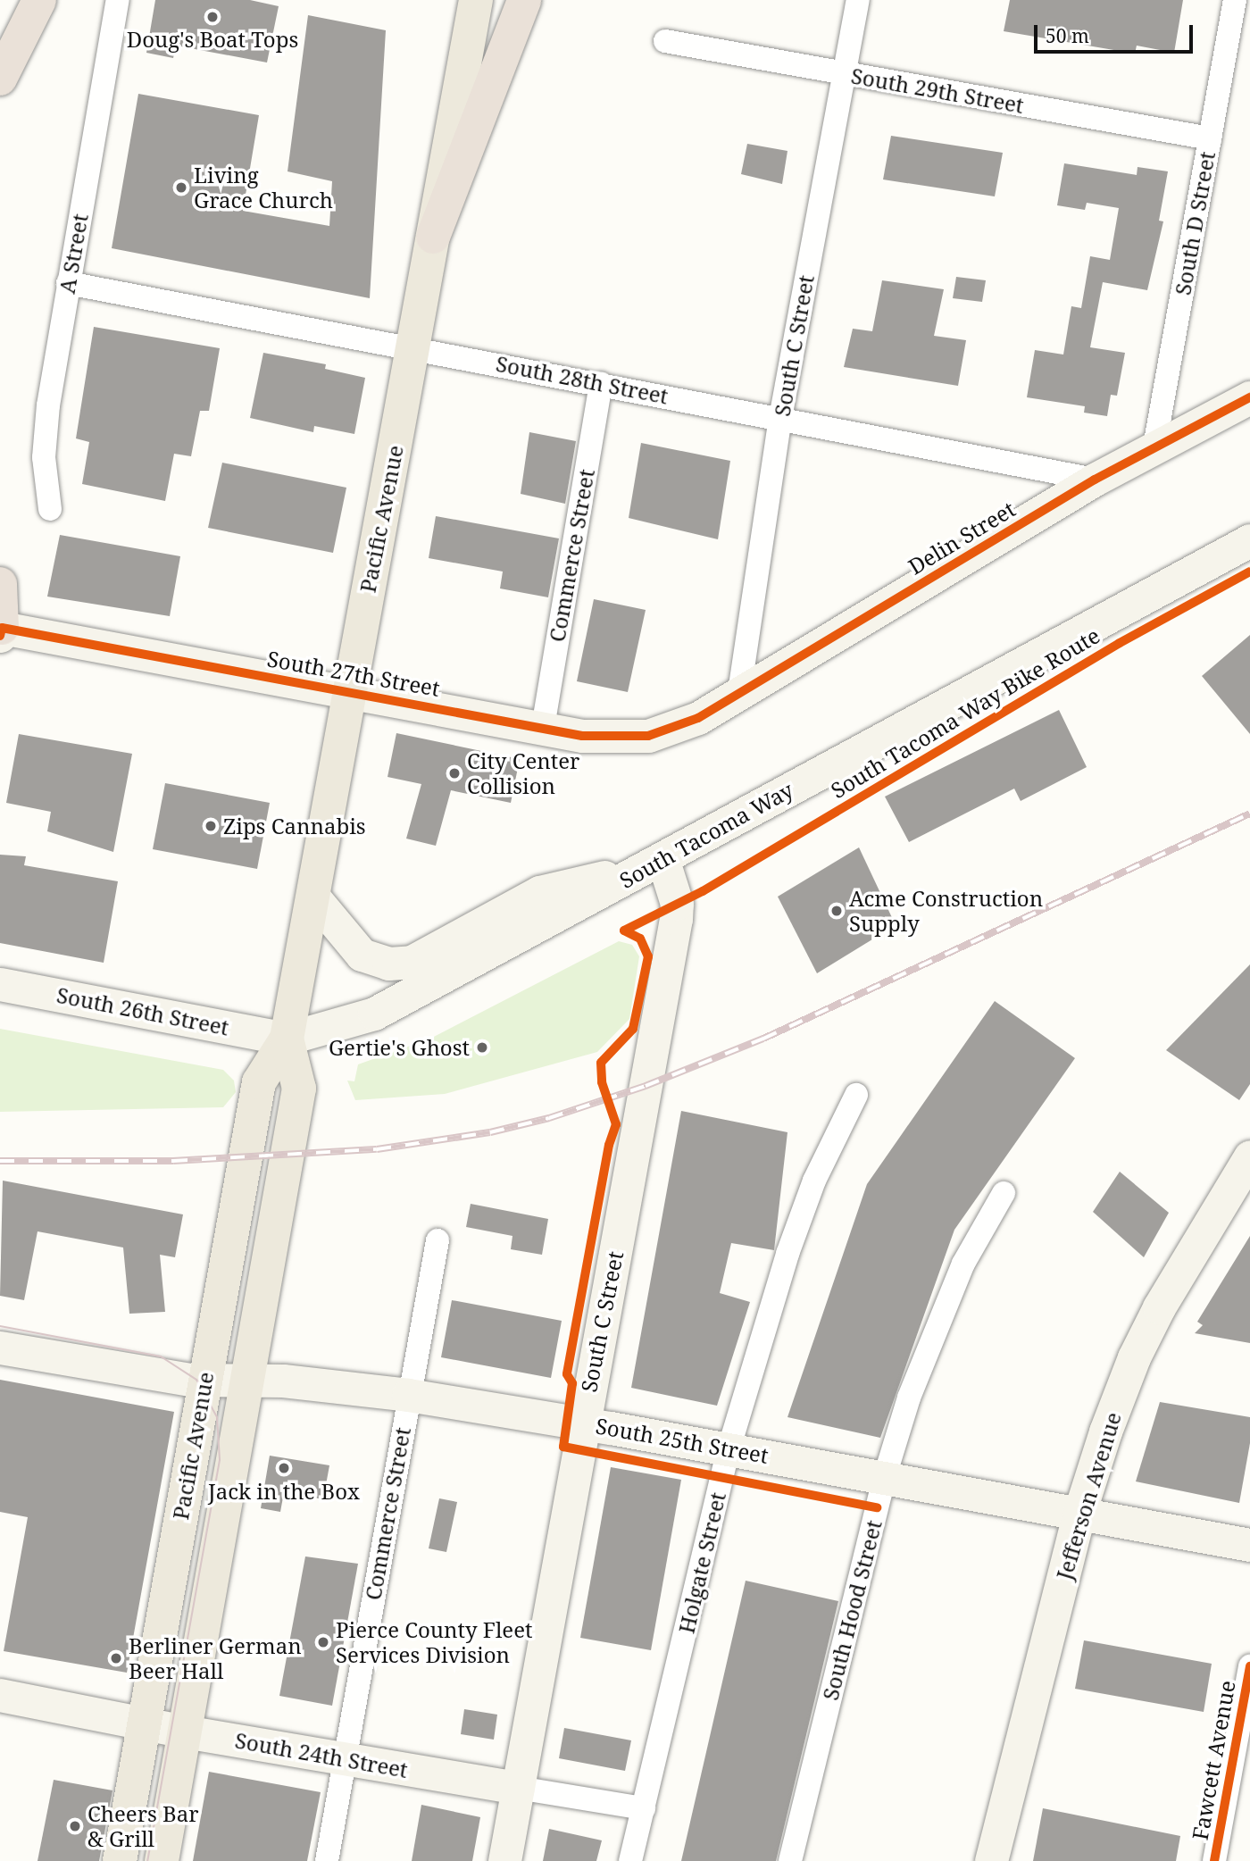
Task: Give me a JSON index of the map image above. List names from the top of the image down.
{
  "streets": {
    "main road": ["Pacific Avenue"],
    "street": [
      "South 29th Street",
      "South D Street",
      "A Street",
      "South C Street",
      "South 28th Street",
      "Delin Street",
      "Commerce Street",
      "South 27th Street",
      "South Tacoma Way",
      "South 26th Street",
      "South 25th Street",
      "Jefferson Avenue",
      "Holgate Street",
      "South Hood Street",
      "South 24th Street",
      "Fawcett Avenue"
    ],
    "cycle path": ["South Tacoma Way Bike Route"]
  },
  "crossings": [
    ["South 29th Street", "South D Street"],
    ["South 29th Street", "South C Street"],
    ["South D Street", "Delin Street"],
    ["A Street", "South 28th Street"],
    ["South C Street", "South 28th Street"],
    ["South C Street", "Delin Street"],
    ["South C Street", "South Tacoma Way"],
    ["South C Street", "South 25th Street"],
    ["South C Street", "South 24th Street"],
    ["South 28th Street", "Pacific Avenue"],
    ["South 28th Street", "Delin Street"],
    ["South 28th Street", "Commerce Street"],
    ["Pacific Avenue", "South 27th Street"],
    ["Pacific Avenue", "South Tacoma Way"],
    ["Pacific Avenue", "South 26th Street"],
    ["Pacific Avenue", "South 25th Street"],
    ["Pacific Avenue", "South 24th Street"],
    ["Delin Street", "South 27th Street"],
    ["Commerce Street", "South 27th Street"],
    ["Commerce Street", "South 25th Street"],
    ["Commerce Street", "South 24th Street"],
    ["South Tacoma Way", "South 26th Street"],
    ["South 25th Street", "Jefferson Avenue"],
    ["South 25th Street", "Holgate Street"],
    ["South 25th Street", "South Hood Street"],
    ["Holgate Street", "South 24th Street"]
  ],
  "places": [
    "Doug's Boat Tops",
    "Living Grace Church",
    "City Center Collision",
    "Zips Cannabis",
    "Acme Construction Supply",
    "Gertie's Ghost",
    "Jack in the Box",
    "Pierce County Fleet Services Division",
    "Berliner German Beer Hall",
    "Cheers Bar & Grill"
  ],
  "scale_bar": "50 m"
}
